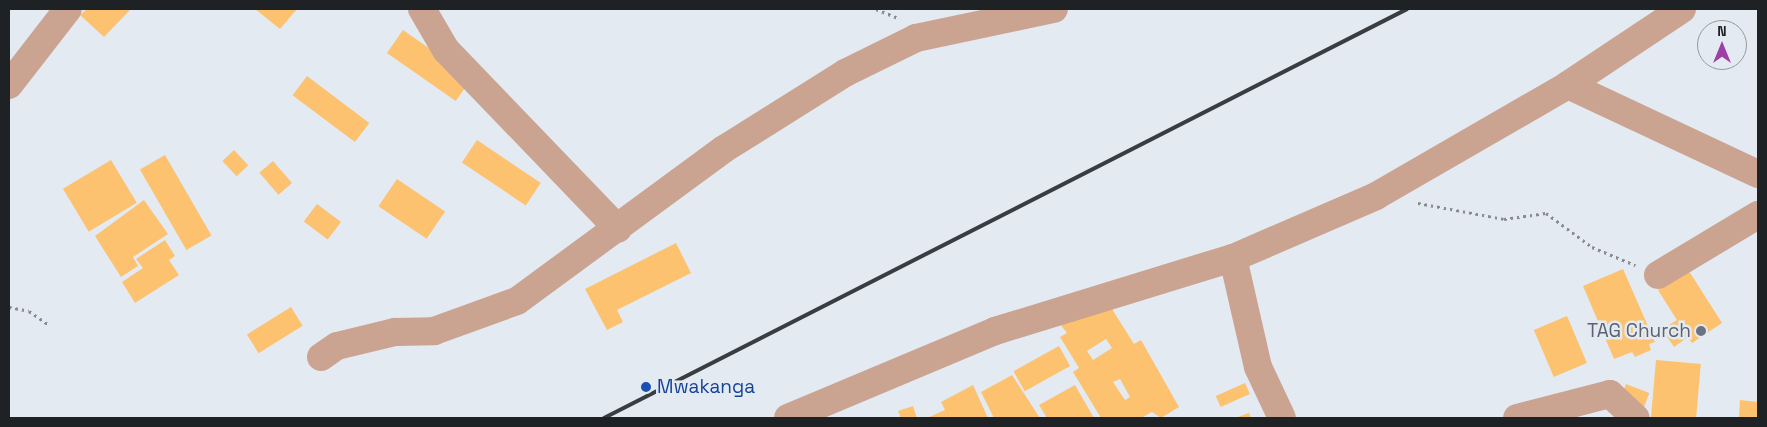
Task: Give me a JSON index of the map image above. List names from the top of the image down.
{
  "places": ["TAG Church", "Mwakanga"],
  "north": "top"
}
